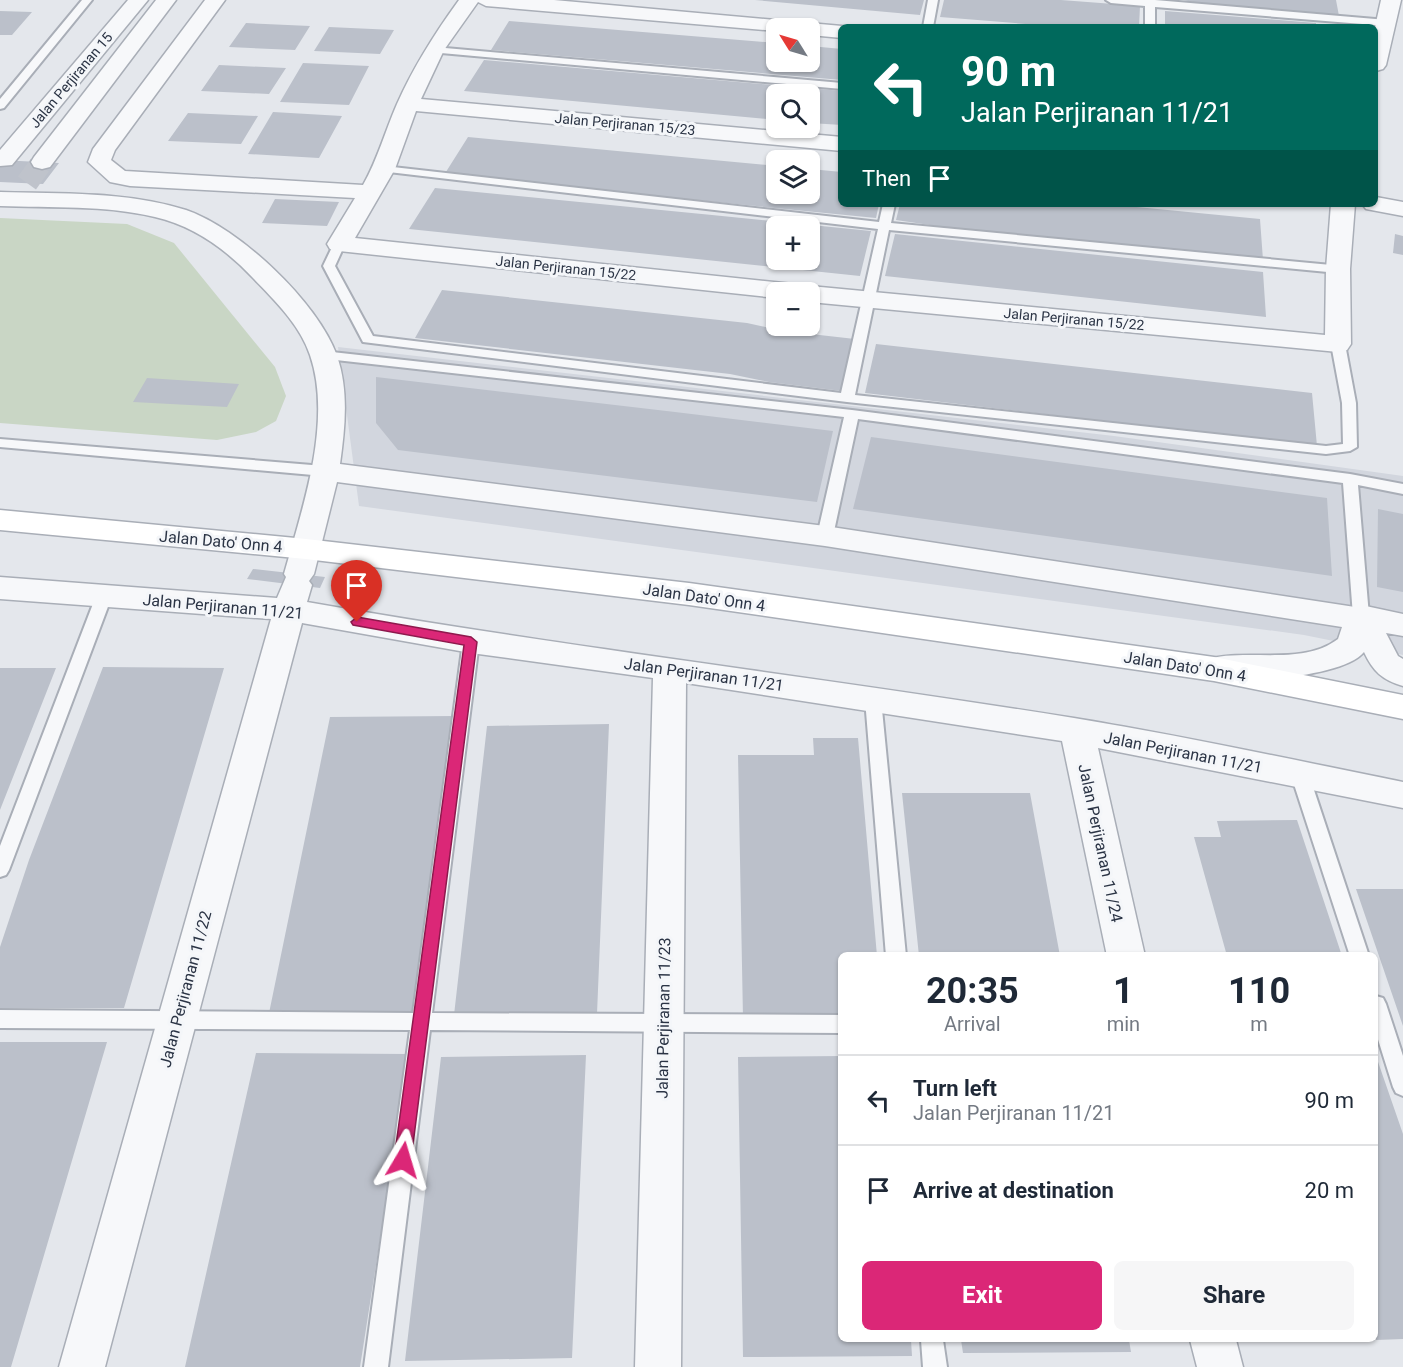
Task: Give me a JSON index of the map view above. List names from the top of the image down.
{
  "streets": {
    "main road": ["Jalan Dato' Onn 4"],
    "street": [
      "Jalan Perjiranan 15",
      "Jalan Perjiranan 15/23",
      "Jalan Perjiranan 15/22",
      "Jalan Perjiranan 11/21",
      "Jalan Perjiranan 11/24",
      "Jalan Perjiranan 11/22",
      "Jalan Perjiranan 11/23"
    ]
  },
  "crossings": [
    ["Jalan Dato' Onn 4", "Jalan Perjiranan 11/21"],
    ["Jalan Dato' Onn 4", "Jalan Perjiranan 11/22"],
    ["Jalan Perjiranan 11/21", "Jalan Perjiranan 11/24"],
    ["Jalan Perjiranan 11/21", "Jalan Perjiranan 11/22"],
    ["Jalan Perjiranan 11/21", "Jalan Perjiranan 11/23"]
  ],
  "north": "top left",
  "page": {
    "map_buttons": ["+", "−"],
    "turn": ["90 m", "Jalan Perjiranan 11/21"],
    "then": "Then",
    "eta": [
      "20:35",
      "Arrival",
      "1",
      "min",
      "110",
      "m"
    ],
    "list": [
      {
        "name": "Turn left",
        "note": "Jalan Perjiranan 11/21",
        "value": "90 m"
      },
      {
        "name": "Arrive at destination",
        "value": "20 m"
      }
    ],
    "buttons": ["Exit", "Share"]
  }
}
